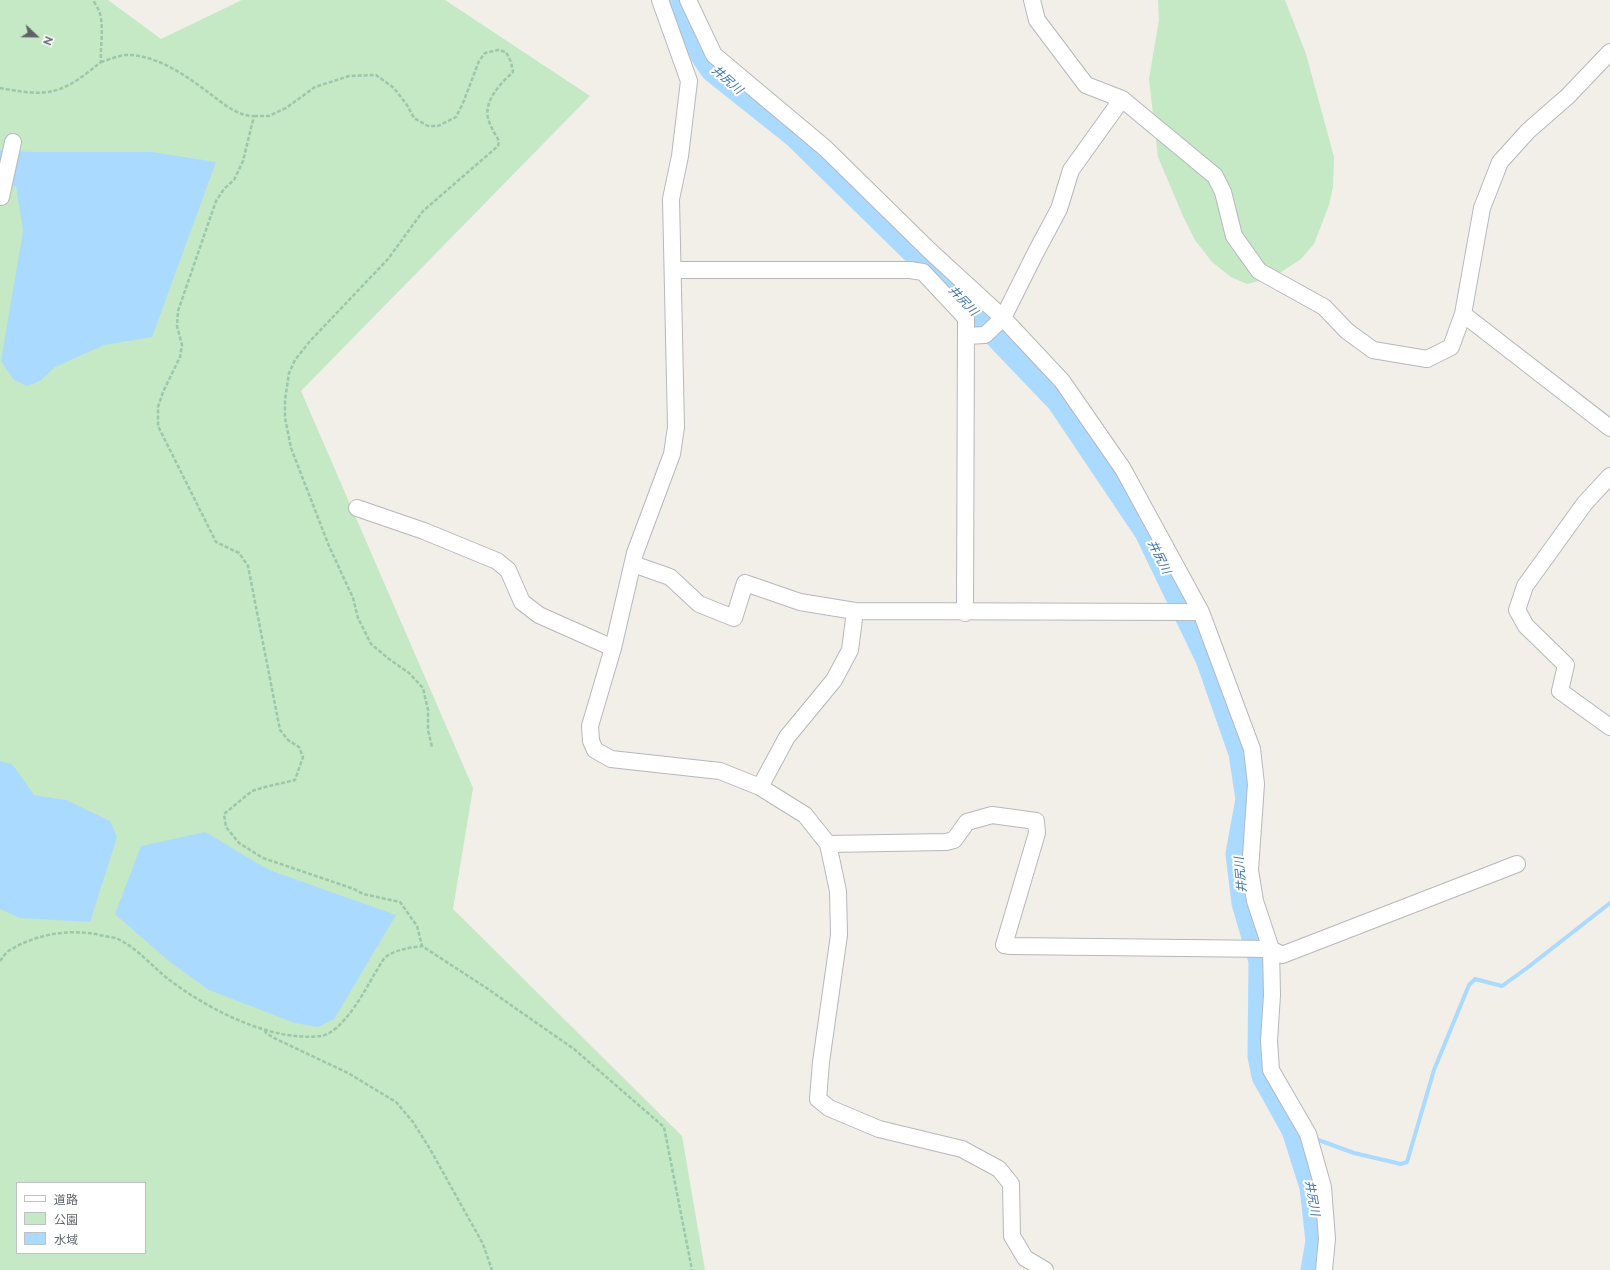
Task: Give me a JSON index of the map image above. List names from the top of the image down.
{
  "water": ["井尻川"],
  "legend": ["道路", "公園", "水域"],
  "north": "right"
}
